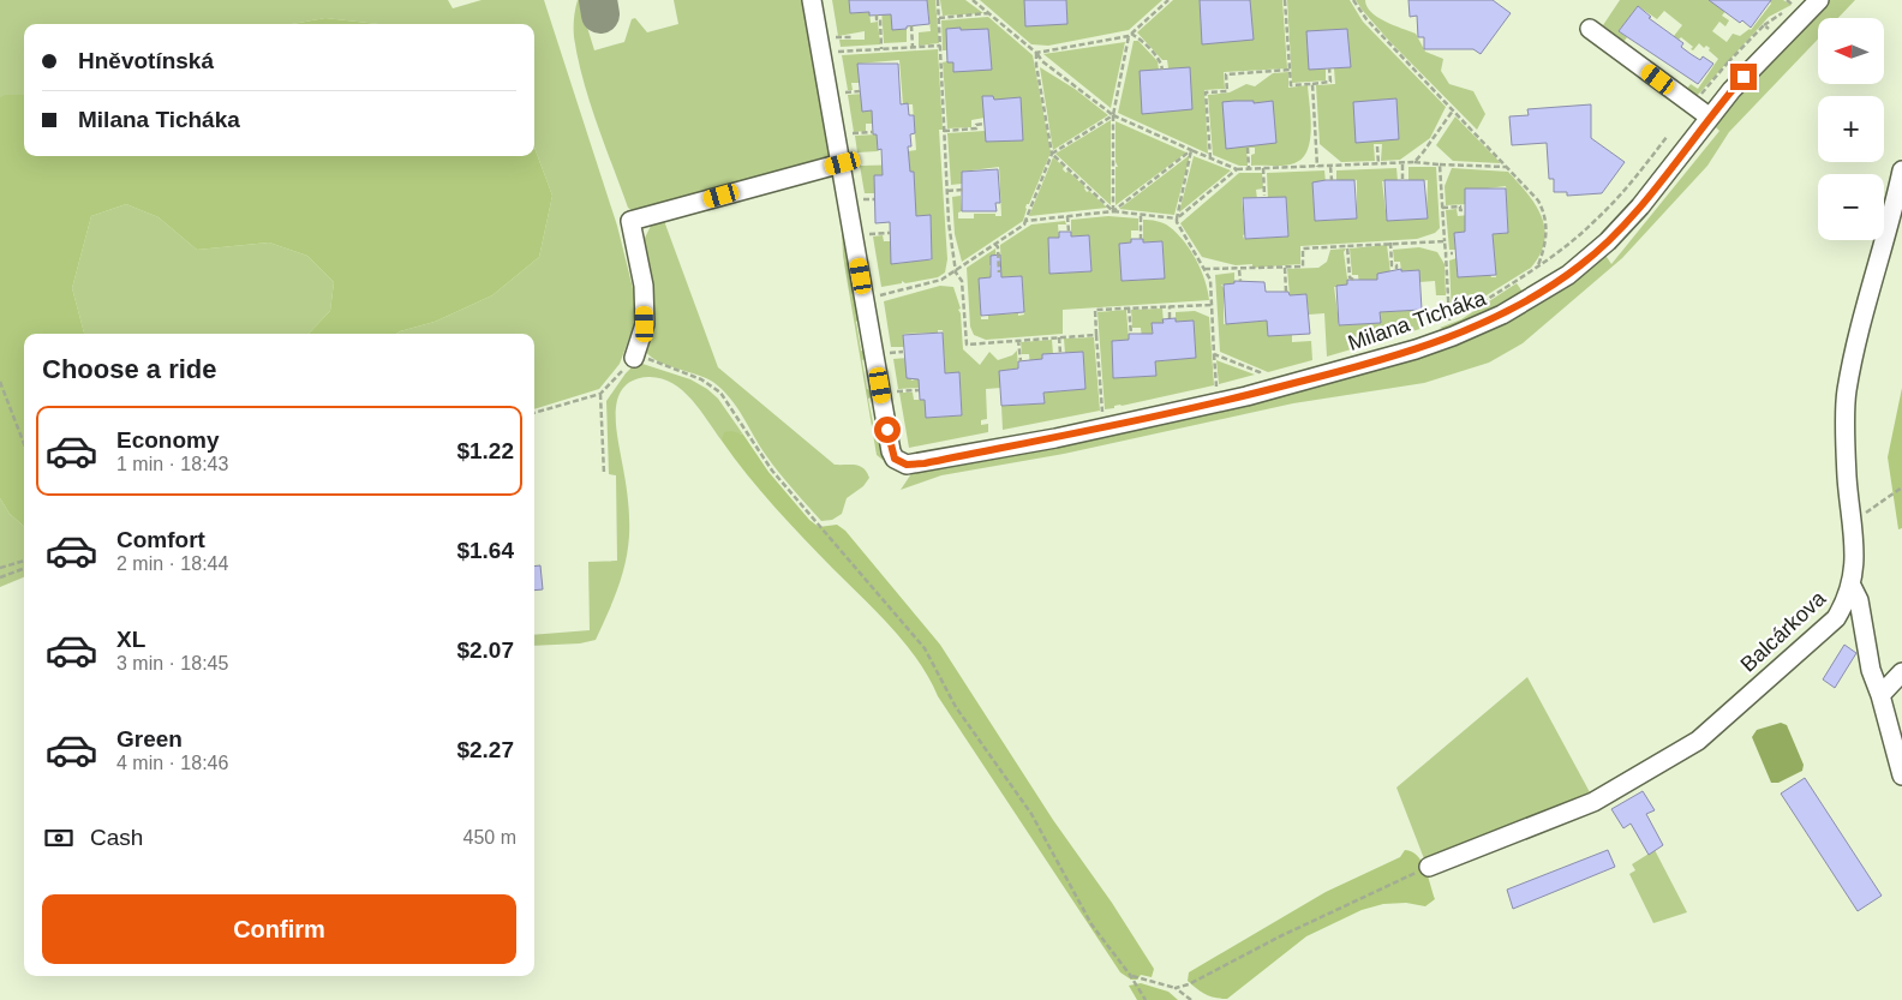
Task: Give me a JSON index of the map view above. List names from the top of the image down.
{
  "streets": {
    "street": ["Milana Ticháka", "Balcárkova"]
  },
  "north": "left",
  "page": {
    "map_buttons": ["+", "−"],
    "banner": ["Hněvotínská", "Milana Ticháka"],
    "heading": "Choose a ride",
    "list": [
      {
        "name": "Economy",
        "note": "1 min · 18:43",
        "value": "$1.22"
      },
      {
        "name": "Comfort",
        "note": "2 min · 18:44",
        "value": "$1.64"
      },
      {
        "name": "XL",
        "note": "3 min · 18:45",
        "value": "$2.07"
      },
      {
        "name": "Green",
        "note": "4 min · 18:46",
        "value": "$2.27"
      }
    ],
    "pay": ["Cash", "450 m"],
    "buttons": "Confirm"
  }
}
